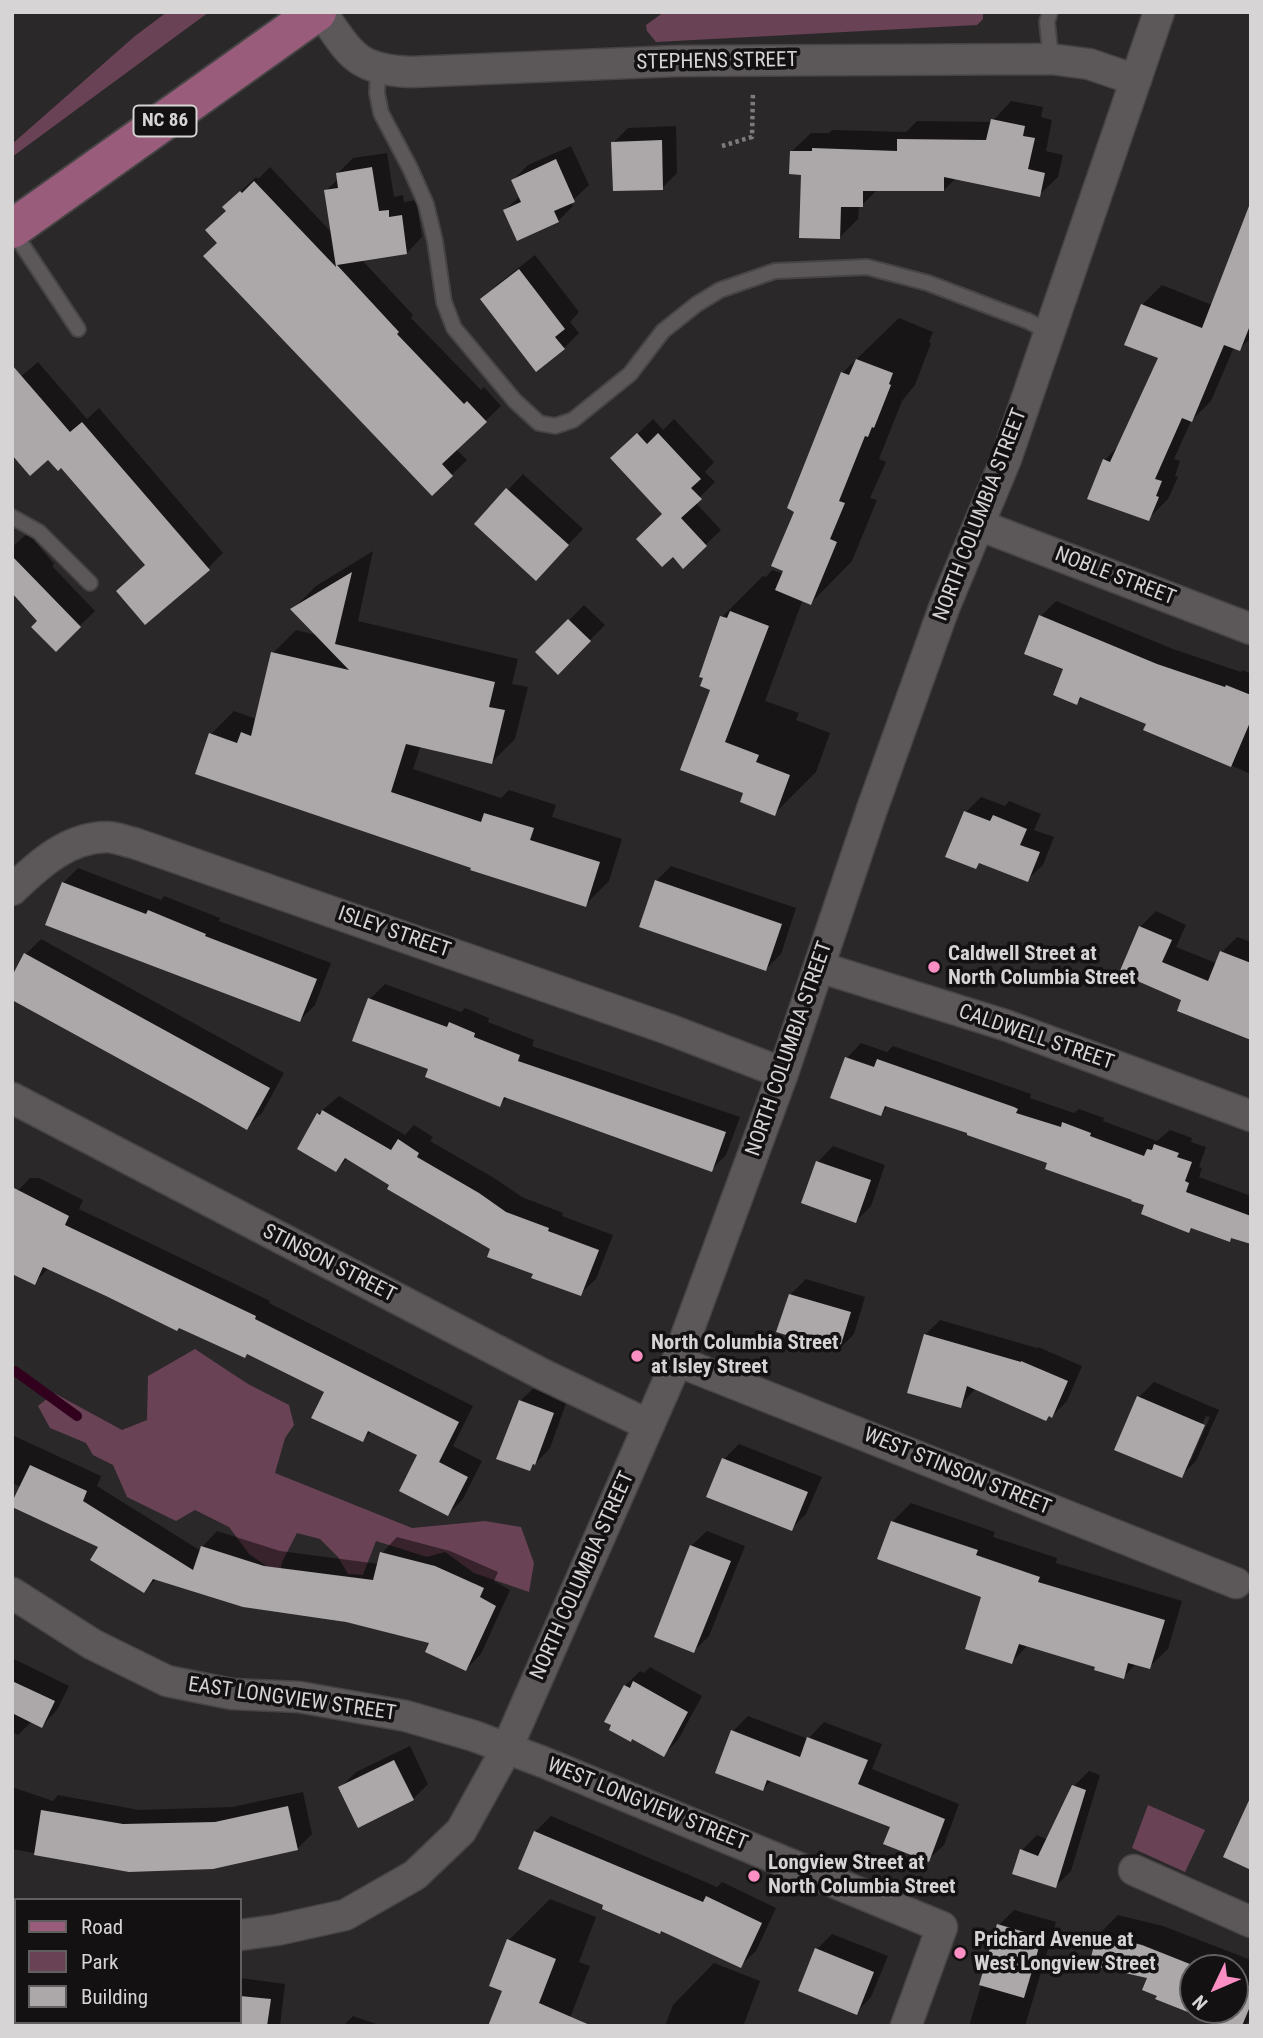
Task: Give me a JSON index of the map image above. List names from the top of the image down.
{
  "streets": {
    "main road": ["NC 86"],
    "street": [
      "STEPHENS STREET",
      "NORTH COLUMBIA STREET",
      "NOBLE STREET",
      "ISLEY STREET",
      "CALDWELL STREET",
      "STINSON STREET",
      "WEST STINSON STREET",
      "EAST LONGVIEW STREET",
      "WEST LONGVIEW STREET"
    ]
  },
  "crossings": [
    ["STEPHENS STREET", "NC 86"],
    ["STEPHENS STREET", "NORTH COLUMBIA STREET"],
    ["NORTH COLUMBIA STREET", "NOBLE STREET"],
    ["NORTH COLUMBIA STREET", "ISLEY STREET"],
    ["NORTH COLUMBIA STREET", "CALDWELL STREET"],
    ["NORTH COLUMBIA STREET", "STINSON STREET"],
    ["NORTH COLUMBIA STREET", "WEST STINSON STREET"],
    ["NORTH COLUMBIA STREET", "EAST LONGVIEW STREET"],
    ["NORTH COLUMBIA STREET", "WEST LONGVIEW STREET"],
    ["EAST LONGVIEW STREET", "WEST LONGVIEW STREET"]
  ],
  "places": [
    "Caldwell Street at North Columbia Street",
    "North Columbia Street at Isley Street",
    "Longview Street at North Columbia Street",
    "Prichard Avenue at West Longview Street"
  ],
  "legend": ["Road", "Park", "Building"],
  "north": "bottom left"
}
